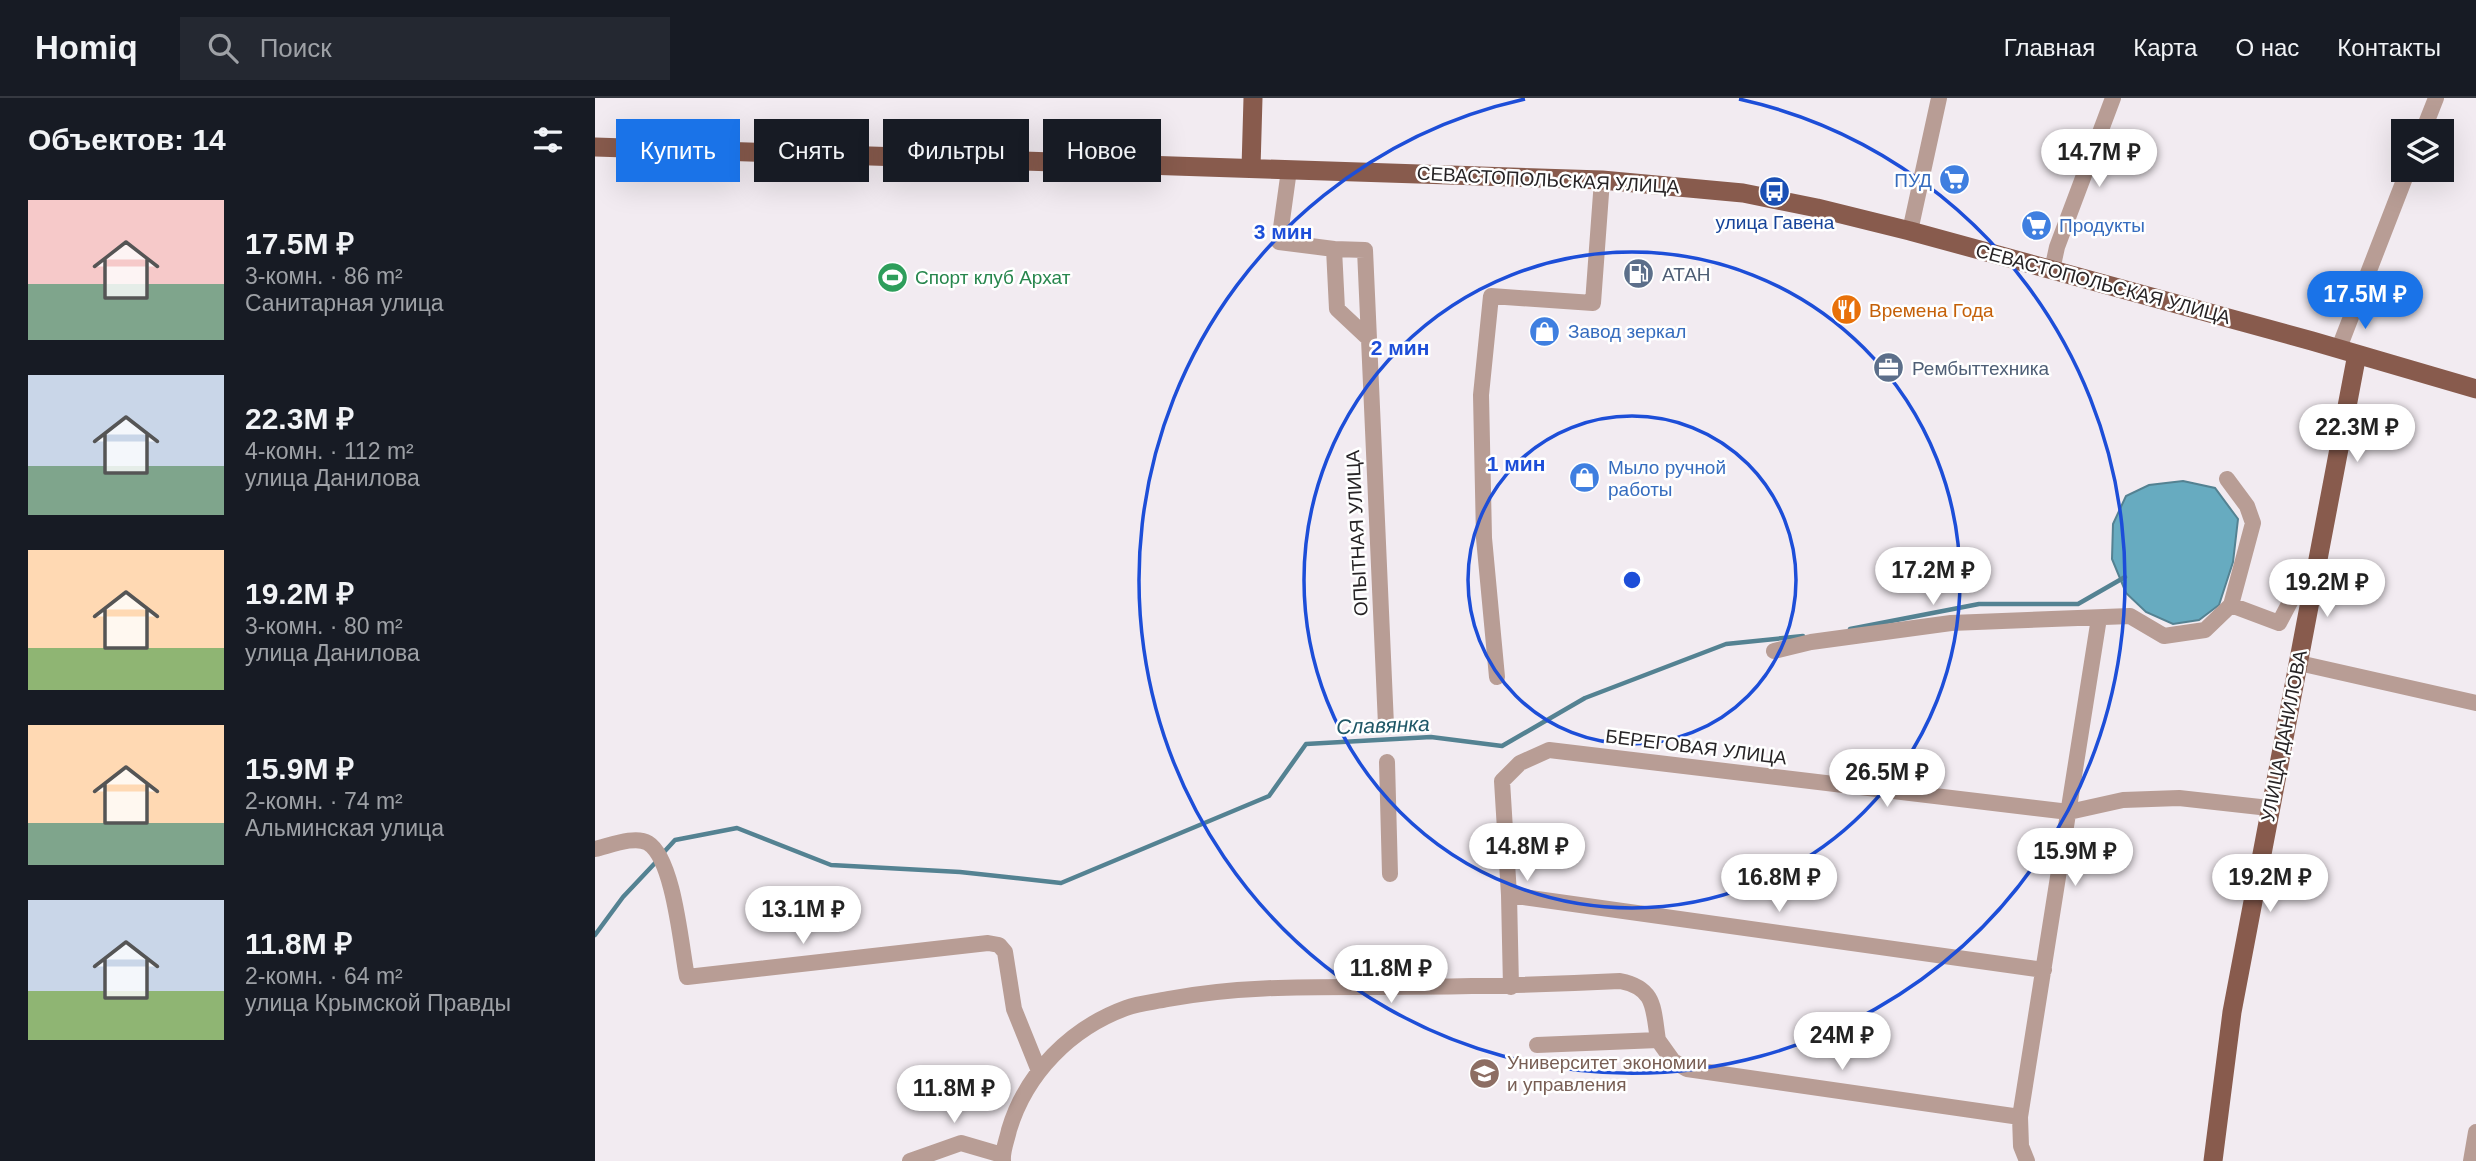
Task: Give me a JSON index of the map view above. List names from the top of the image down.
{
  "streets": {
    "main road": ["СЕВАСТОПОЛЬСКАЯ УЛИЦА", "УЛИЦА ДАНИЛОВА"],
    "street": ["ОПЫТНАЯ УЛИЦА", "БЕРЕГОВАЯ УЛИЦА"]
  },
  "crossings": [
    ["СЕВАСТОПОЛЬСКАЯ УЛИЦА", "ОПЫТНАЯ УЛИЦА"],
    ["СЕВАСТОПОЛЬСКАЯ УЛИЦА", "УЛИЦА ДАНИЛОВА"],
    ["УЛИЦА ДАНИЛОВА", "БЕРЕГОВАЯ УЛИЦА"]
  ],
  "water": ["Славянка"],
  "places": {
    "supermarket": ["ПУД", "Продукты"],
    "bus stop": ["улица Гавена"],
    "fuel station": ["АТАН"],
    "sports": ["Спорт клуб Архат"],
    "restaurant": ["Времена Года"],
    "shop": ["Завод зеркал", "Мыло ручной работы"],
    "office": ["Рембыттехника"],
    "school or university": ["Университет экономии и управления"]
  },
  "page": {
    "header": "Homiq",
    "search": "Поиск",
    "nav": [
      "Главная",
      "Карта",
      "О нас",
      "Контакты"
    ],
    "heading": "Объектов: 14",
    "chip": [
      "Купить",
      "Снять",
      "Фильтры",
      "Новое"
    ],
    "price": [
      "14.7M ₽",
      "17.5M ₽",
      "22.3M ₽",
      "17.2M ₽",
      "19.2M ₽",
      "26.5M ₽",
      "14.8M ₽",
      "15.9M ₽",
      "16.8M ₽",
      "19.2M ₽",
      "13.1M ₽",
      "11.8M ₽",
      "24M ₽",
      "11.8M ₽"
    ],
    "list": [
      {
        "name": "17.5M ₽",
        "note": "3-комн. · 86 m² · Санитарная улица"
      },
      {
        "name": "22.3M ₽",
        "note": "4-комн. · 112 m² · улица Данилова"
      },
      {
        "name": "19.2M ₽",
        "note": "3-комн. · 80 m² · улица Данилова"
      },
      {
        "name": "15.9M ₽",
        "note": "2-комн. · 74 m² · Альминская улица"
      },
      {
        "name": "11.8M ₽",
        "note": "2-комн. · 64 m² · улица Крымской Правды"
      }
    ]
  },
  "rings": ["3 мин", "2 мин", "1 мин"]
}
